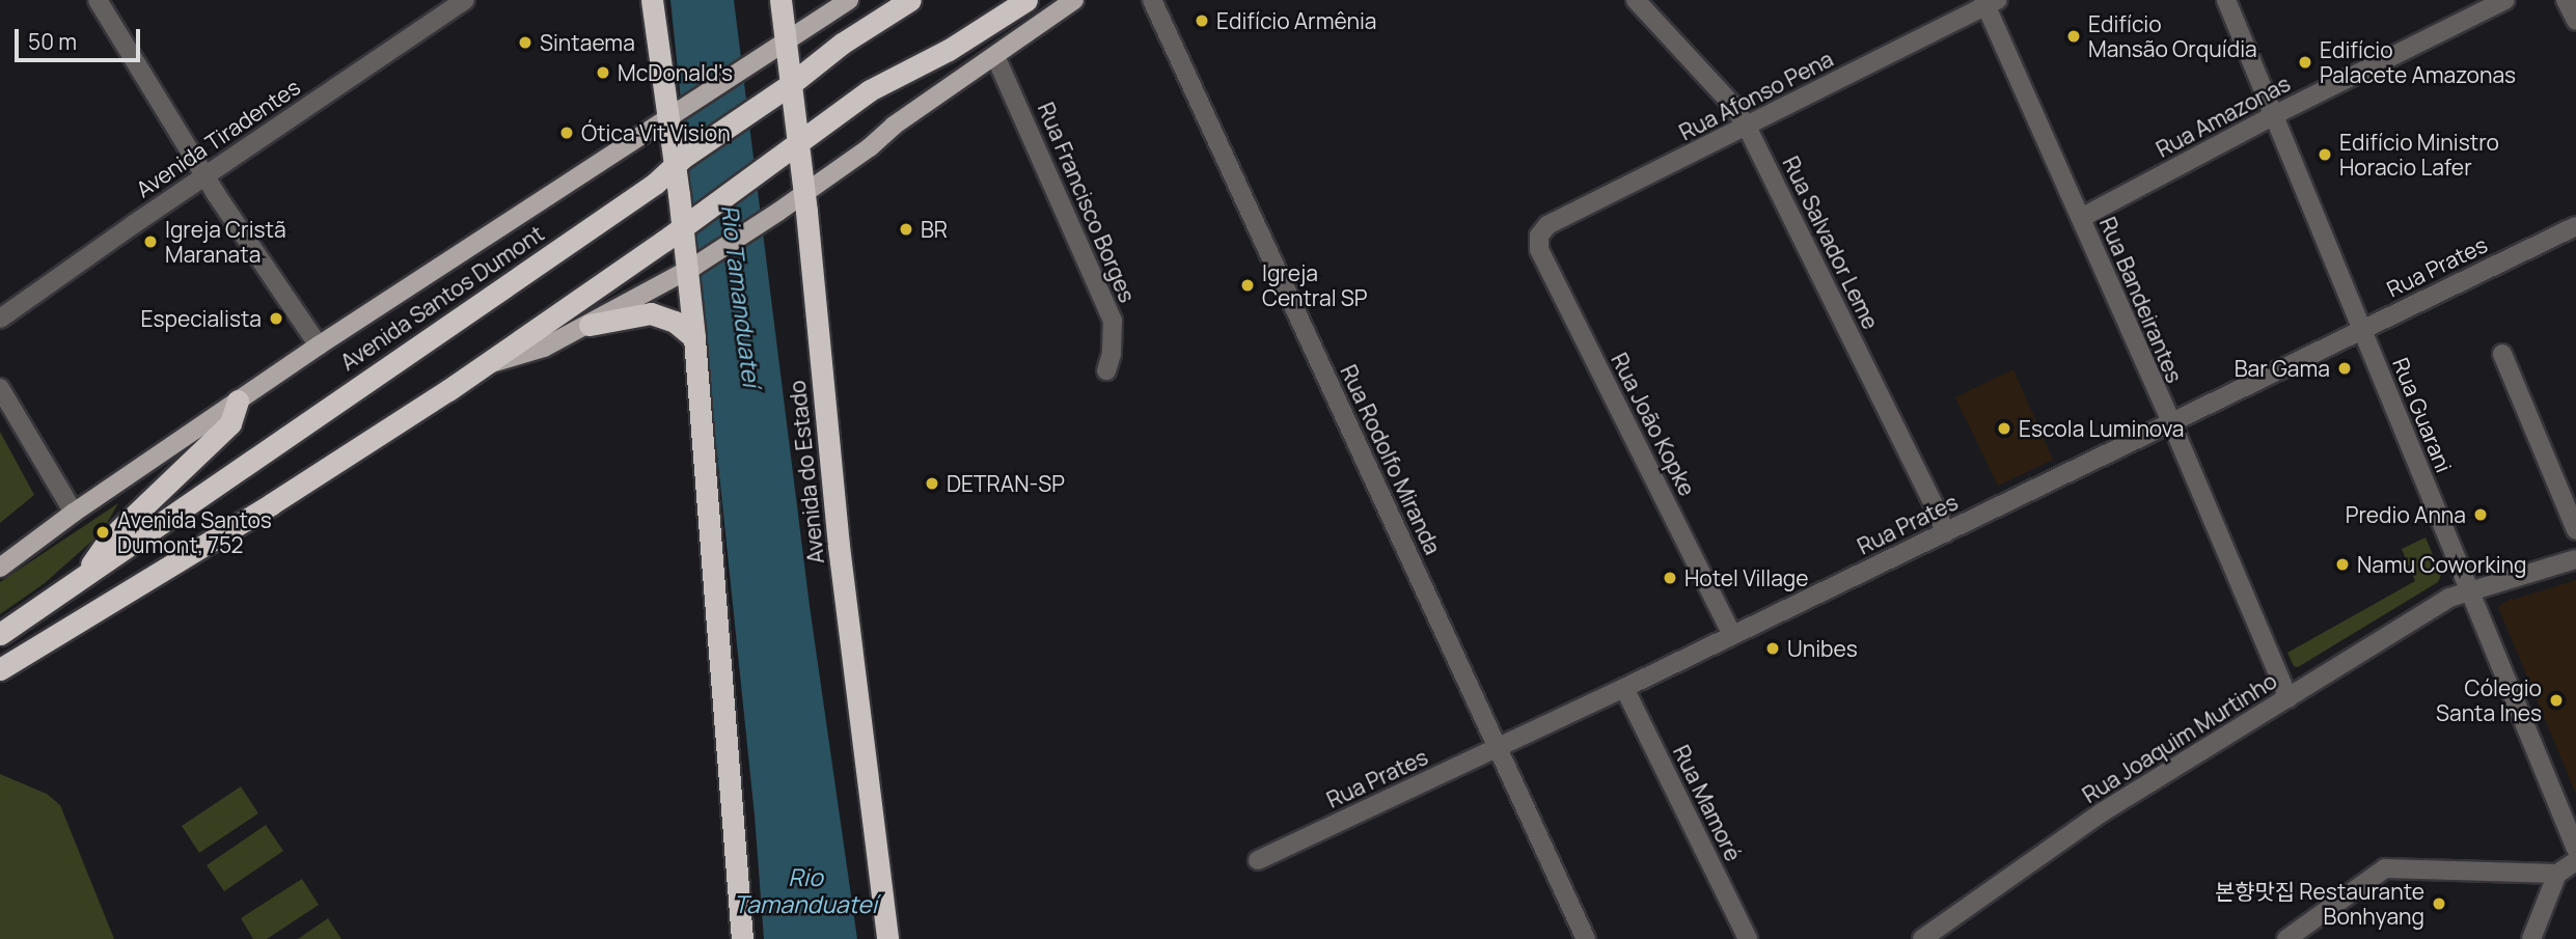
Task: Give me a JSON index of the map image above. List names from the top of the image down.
{
  "streets": {
    "highway": ["Avenida Santos Dumont", "Avenida do Estado"],
    "street": [
      "Rua Afonso Pena",
      "Rua Amazonas",
      "Avenida Tiradentes",
      "Rua Francisco Borges",
      "Rua Salvador Leme",
      "Rua Prates",
      "Rua Bandeirantes",
      "Rua Guarani",
      "Rua João Kopke",
      "Rua Rodolfo Miranda",
      "Rua Joaquim Murtinho",
      "Rua Mamoré"
    ]
  },
  "crossings": [
    ["Rua Afonso Pena", "Rua Salvador Leme"],
    ["Rua Afonso Pena", "Rua Bandeirantes"],
    ["Rua Afonso Pena", "Rua João Kopke"],
    ["Rua Amazonas", "Rua Bandeirantes"],
    ["Rua Amazonas", "Rua Guarani"],
    ["Rua Salvador Leme", "Rua Prates"],
    ["Rua Prates", "Rua Bandeirantes"],
    ["Rua Prates", "Rua Guarani"],
    ["Rua Prates", "Rua João Kopke"],
    ["Rua Prates", "Rua Rodolfo Miranda"],
    ["Rua Prates", "Rua Mamoré"],
    ["Avenida Santos Dumont", "Avenida do Estado"],
    ["Rua Bandeirantes", "Rua Joaquim Murtinho"],
    ["Rua Guarani", "Rua Joaquim Murtinho"]
  ],
  "water": ["Rio Tamanduateí"],
  "places": [
    "Edifício Armênia",
    "Edifício Mansão Orquídia",
    "Sintaema",
    "Edifício Palacete Amazonas",
    "McDonald's",
    "Ótica Vit Vision",
    "Edifício Ministro Horacio Lafer",
    "BR",
    "Igreja Cristã Maranata",
    "Igreja Central SP",
    "Especialista",
    "Bar Gama",
    "Escola Luminova",
    "DETRAN-SP",
    "Predio Anna",
    "Avenida Santos Dumont, 752",
    "Namu Coworking",
    "Hotel Village",
    "Unibes",
    "Cólegio Santa Ines",
    "본향맛집 Restaurante Bonhyang"
  ],
  "scale_bar": "50 m"
}
